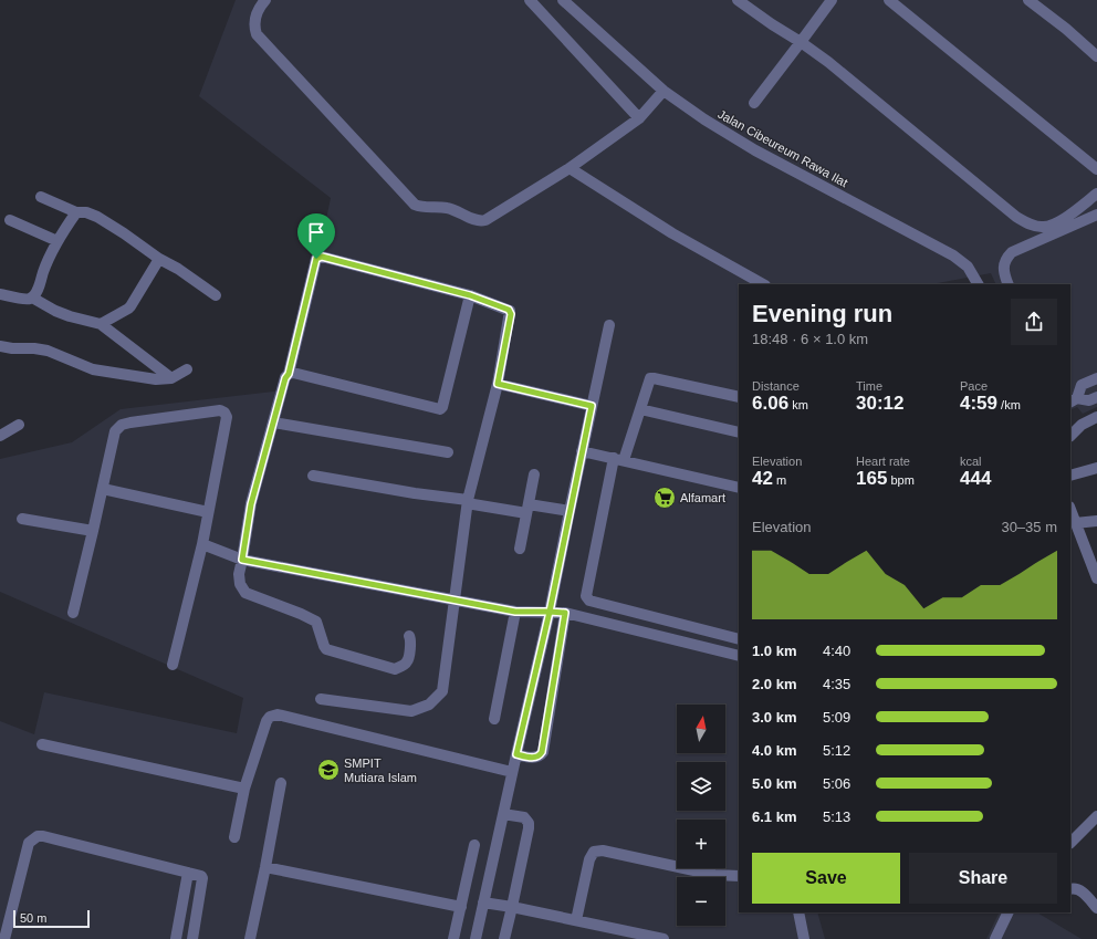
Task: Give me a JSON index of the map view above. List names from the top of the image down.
{
  "streets": {
    "street": ["Jalan Cibeureum Rawa Ilat"]
  },
  "places": {
    "supermarket": ["Alfamart"],
    "school or university": ["SMPIT Mutiara Islam"]
  },
  "scale_bar": "50 m",
  "north": "top",
  "page": {
    "heading": ["Evening run", "18:48 · 6 × 1.0 km"],
    "stats": [
      ["Distance", "6.06 km"],
      ["Time", "30:12"],
      ["Pace", "4:59 /km"],
      ["Elevation", "42 m"],
      ["Heart rate", "165 bpm"],
      ["kcal", "444"]
    ],
    "chart": ["Elevation", "30–35 m"],
    "list": [
      {
        "name": "1.0 km",
        "note": "4:40"
      },
      {
        "name": "2.0 km",
        "note": "4:35"
      },
      {
        "name": "3.0 km",
        "note": "5:09"
      },
      {
        "name": "4.0 km",
        "note": "5:12"
      },
      {
        "name": "5.0 km",
        "note": "5:06"
      },
      {
        "name": "6.1 km",
        "note": "5:13"
      }
    ],
    "map_buttons": ["+", "−"],
    "buttons": ["Save", "Share"],
    "scale": "50 m"
  }
}
